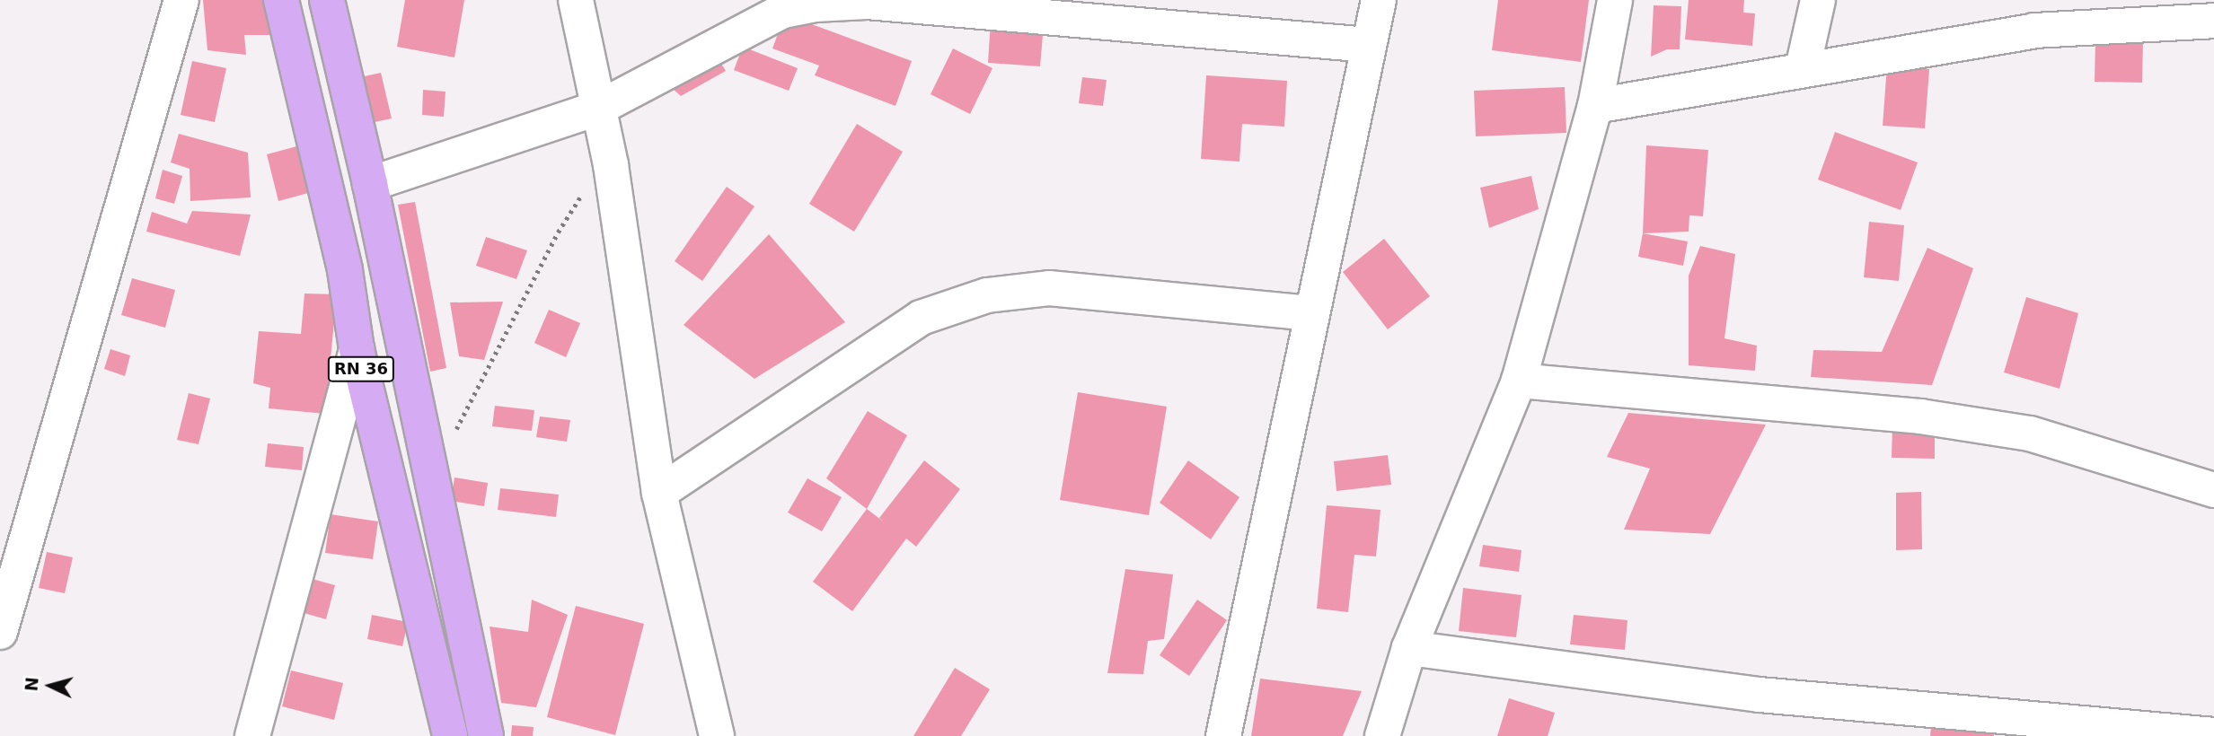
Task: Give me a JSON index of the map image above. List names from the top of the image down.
{
  "streets": {
    "main road": ["RN 36"]
  },
  "north": "left"
}
